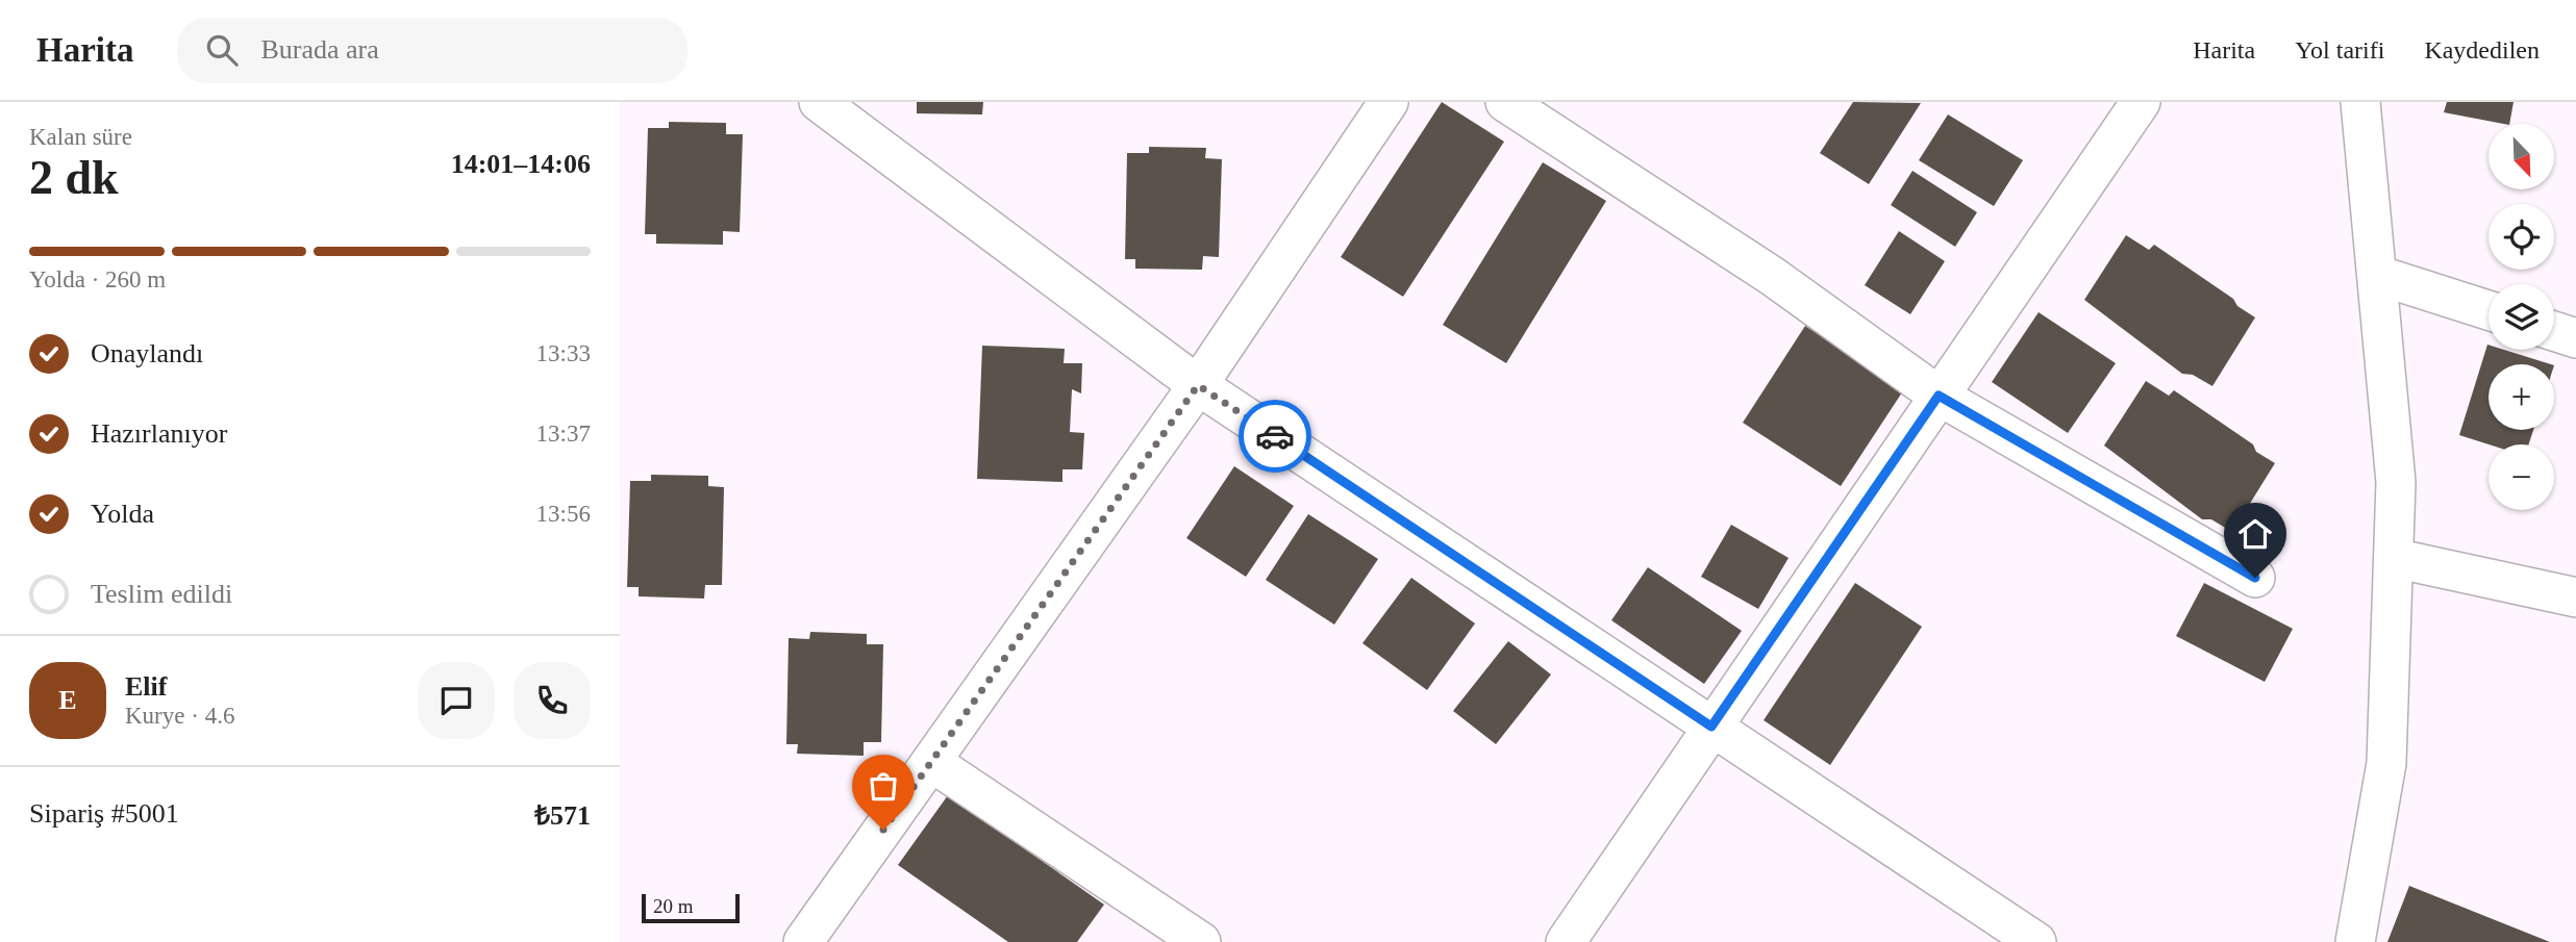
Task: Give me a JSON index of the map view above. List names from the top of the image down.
{
  "scale_bar": "20 m",
  "north": "bottom right",
  "page": {
    "header": "Harita",
    "search": "Burada ara",
    "nav": ["Harita", "Yol tarifi", "Kaydedilen"],
    "heading": ["2 dk", "Kalan süre", "14:01–14:06"],
    "panel": [
      "Elif",
      "Kurye · 4.6",
      "Sipariş #5001",
      "₺571"
    ],
    "map_buttons": ["+", "−"],
    "bar": "Yolda · 260 m",
    "list": [
      ["Onaylandı", "13:33"],
      ["Hazırlanıyor", "13:37"],
      ["Yolda", "13:56"],
      "Teslim edildi"
    ],
    "round": "E",
    "scale": "20 m"
  }
}
